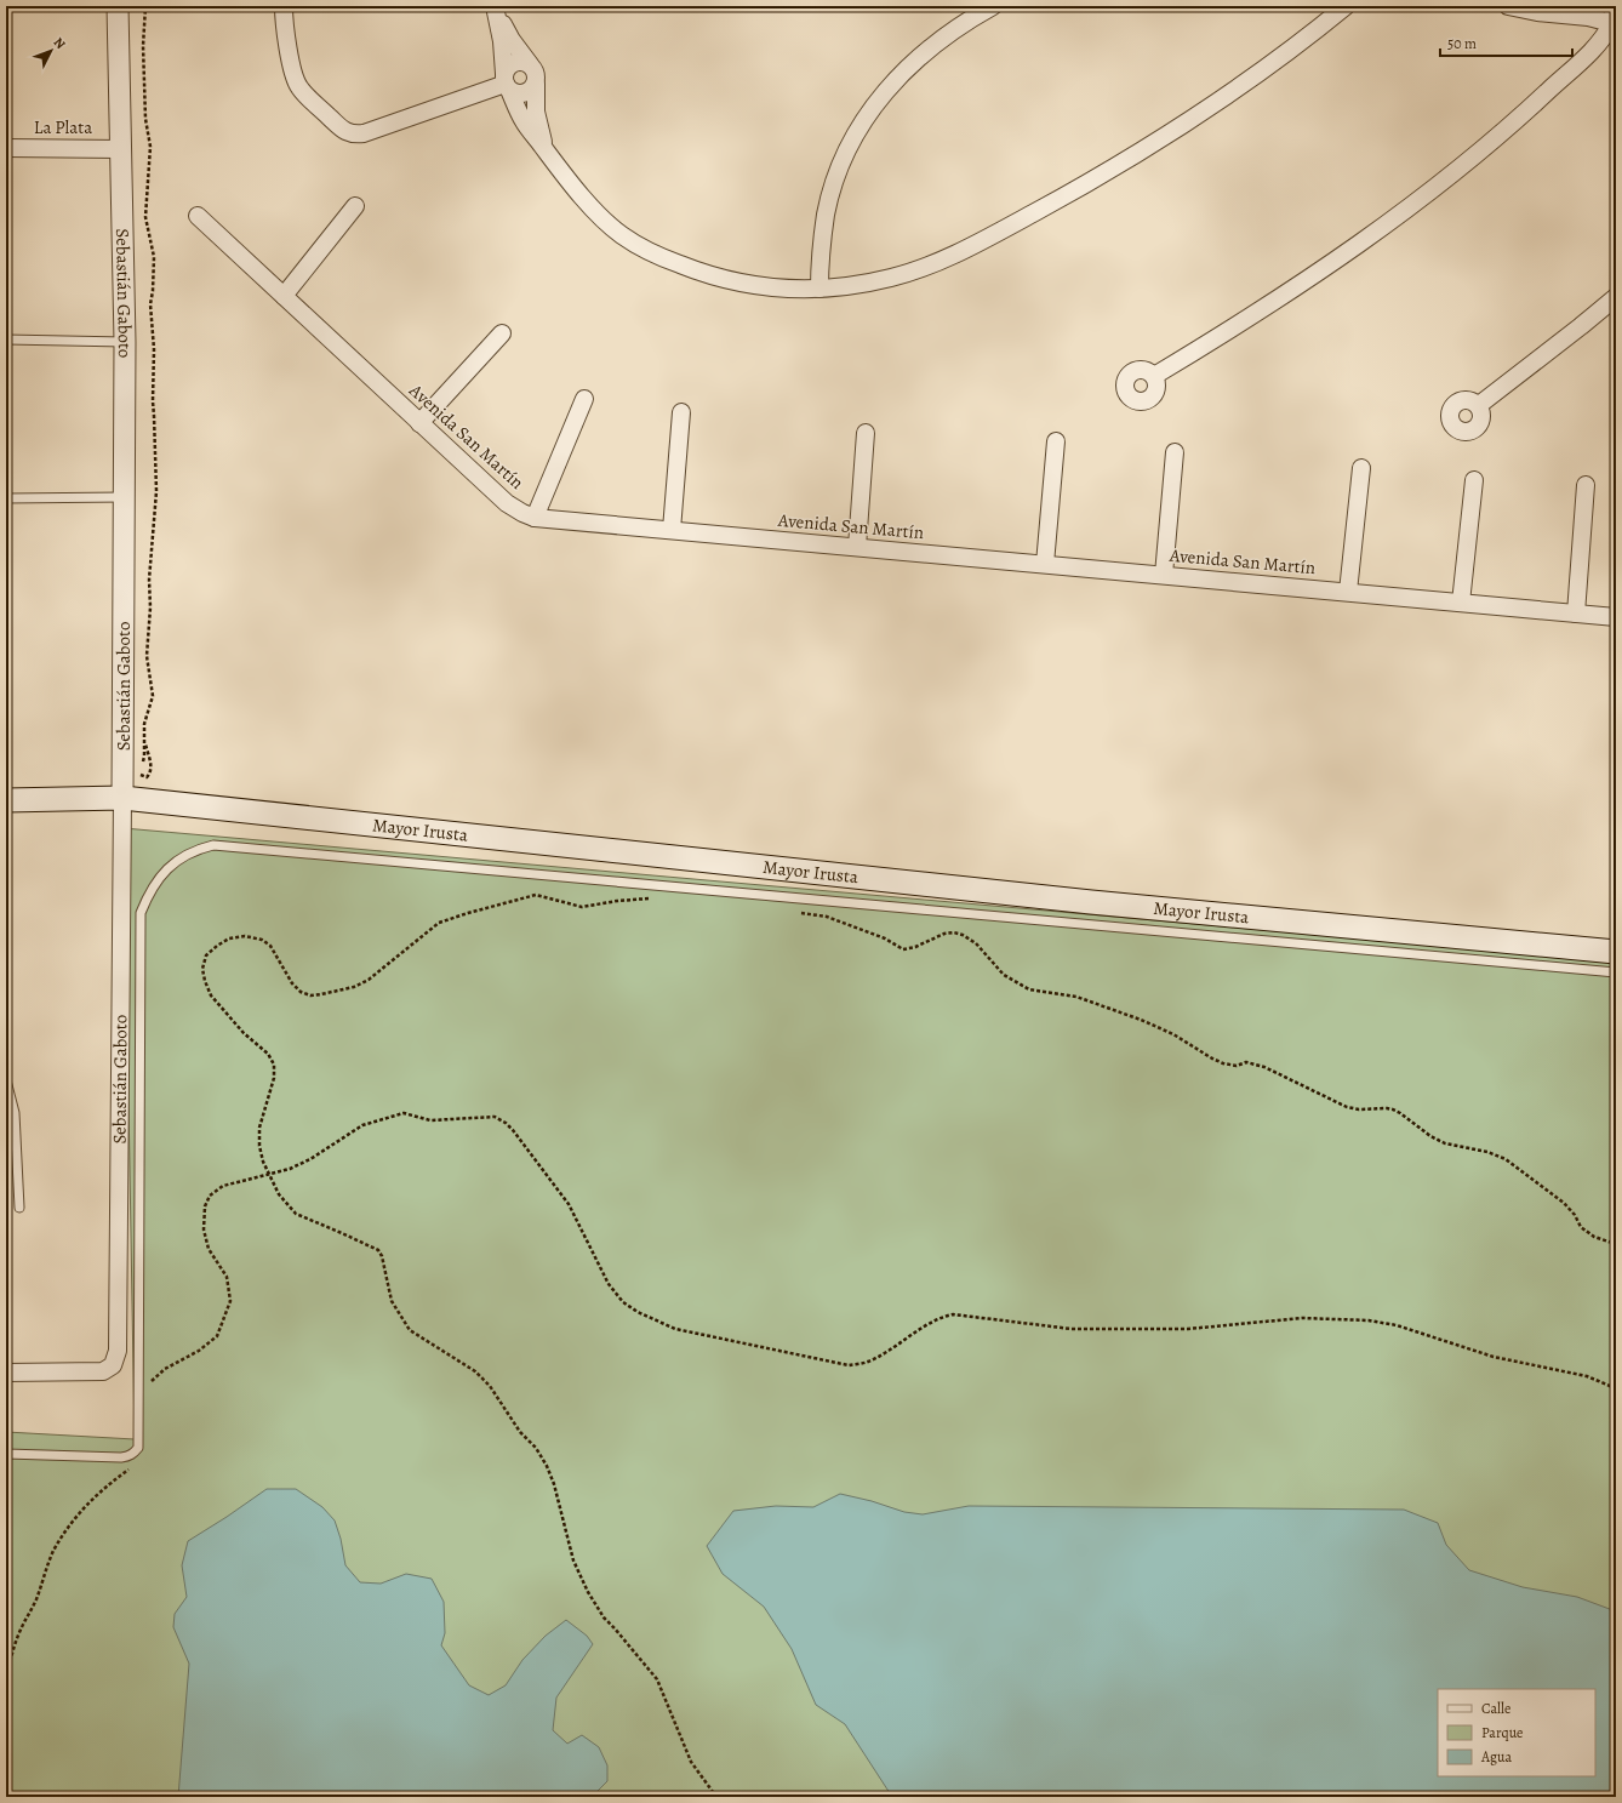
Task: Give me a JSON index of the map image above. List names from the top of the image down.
{
  "streets": {
    "main road": ["Mayor Irusta"],
    "street": ["La Plata", "Sebastián Gaboto", "Avenida San Martín"]
  },
  "crossings": [
    ["La Plata", "Sebastián Gaboto"],
    ["Sebastián Gaboto", "Mayor Irusta"]
  ],
  "legend": ["Calle", "Parque", "Agua"],
  "scale_bar": "50 m",
  "north": "top right"
}
